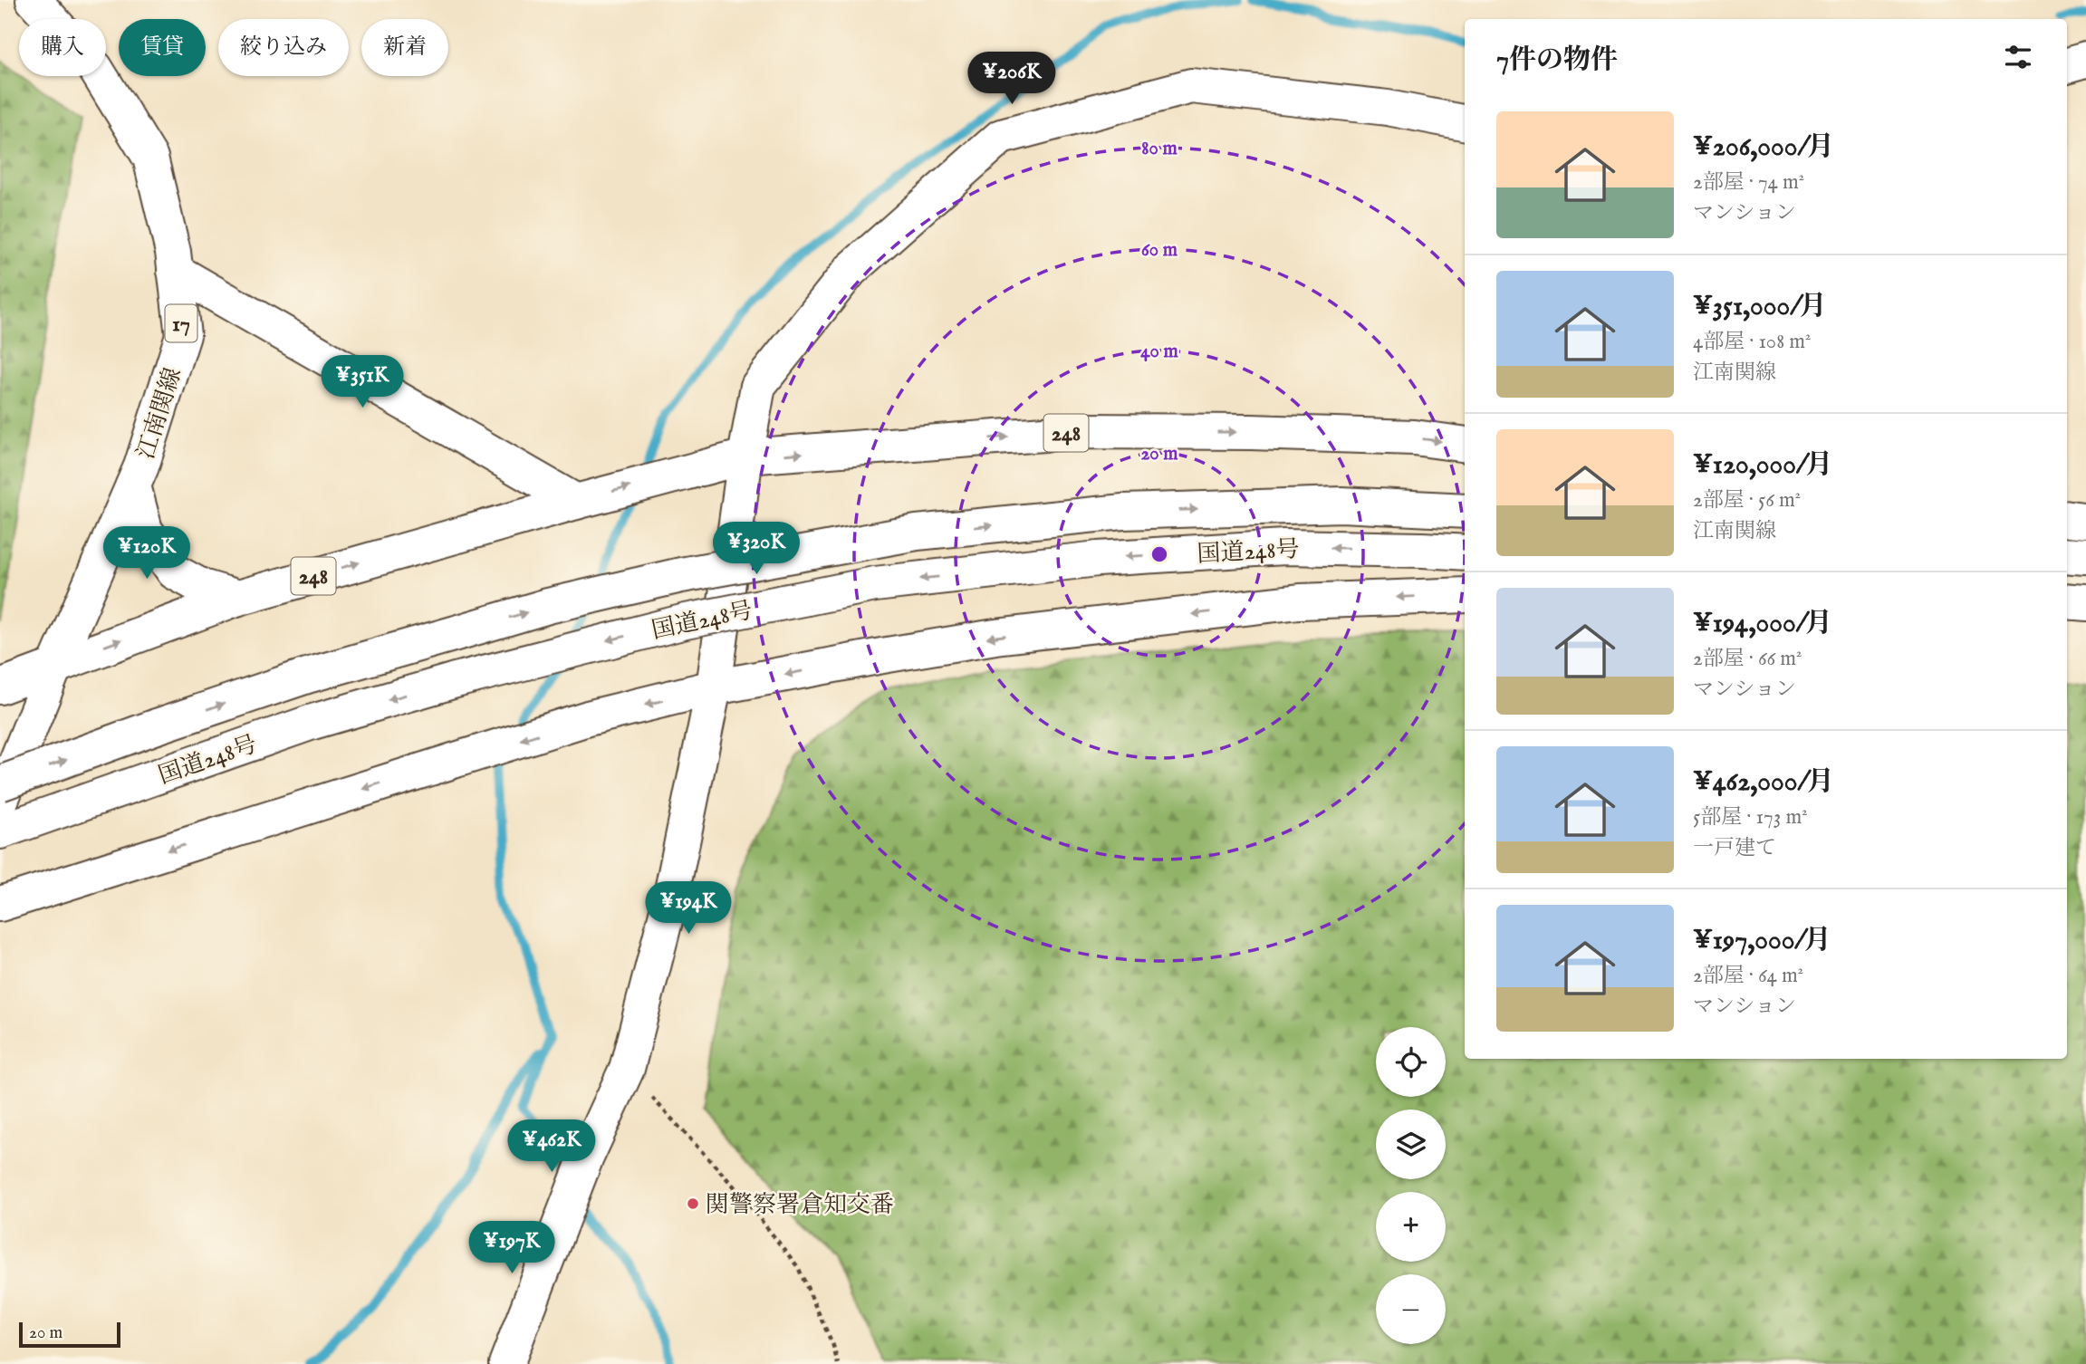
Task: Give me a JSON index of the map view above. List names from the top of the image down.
{
  "streets": {
    "main road": [
      "17",
      "江南関線",
      "248",
      "国道248号"
    ]
  },
  "crossings": [
    ["江南関線", "248"]
  ],
  "places": ["関警察署倉知交番"],
  "scale_bar": "20 m",
  "page": {
    "chip": [
      "購入",
      "賃貸",
      "絞り込み",
      "新着"
    ],
    "heading": "7件の物件",
    "price": [
      "¥206K",
      "¥351K",
      "¥320K",
      "¥120K",
      "¥194K",
      "¥462K",
      "¥197K"
    ],
    "list": [
      {
        "name": "¥206,000/月",
        "note": "2部屋 · 74 m² · マンション"
      },
      {
        "name": "¥351,000/月",
        "note": "4部屋 · 108 m² · 江南関線"
      },
      {
        "name": "¥120,000/月",
        "note": "2部屋 · 56 m² · 江南関線"
      },
      {
        "name": "¥194,000/月",
        "note": "2部屋 · 66 m² · マンション"
      },
      {
        "name": "¥462,000/月",
        "note": "5部屋 · 173 m² · 一戸建て"
      },
      {
        "name": "¥197,000/月",
        "note": "2部屋 · 64 m² · マンション"
      }
    ],
    "map_buttons": ["+", "−"],
    "scale": "20 m"
  },
  "rings": [
    "80 m",
    "60 m",
    "40 m",
    "20 m"
  ]
}
